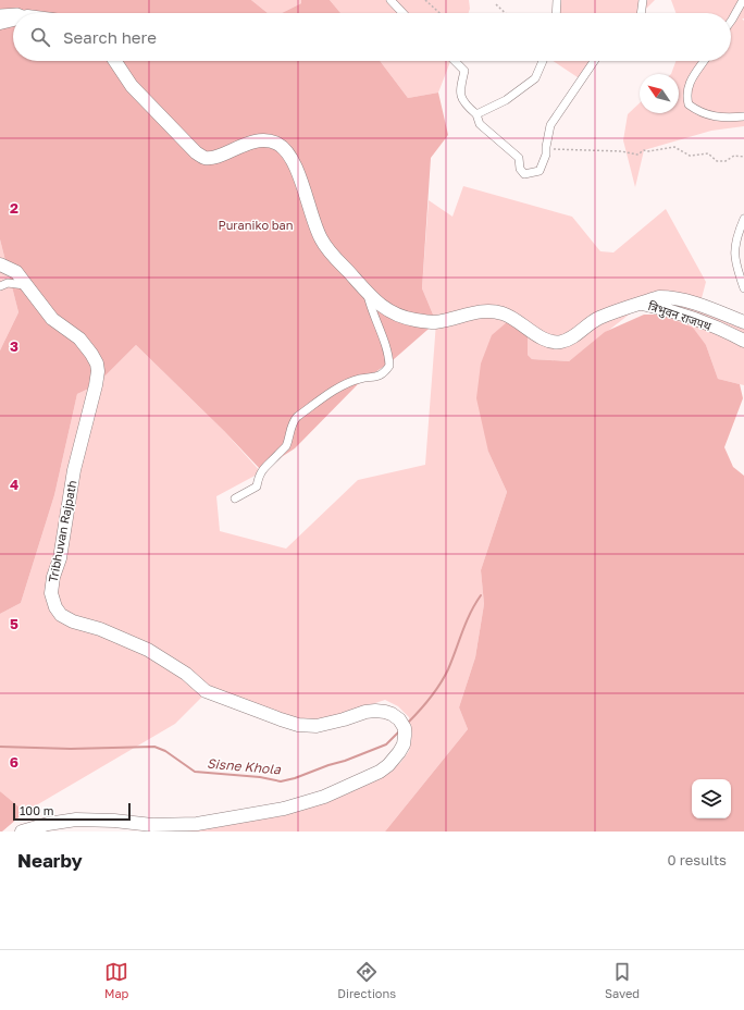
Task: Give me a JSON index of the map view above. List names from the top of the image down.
{
  "streets": {
    "highway": ["त्रिभुवन राजपथ", "Tribhuvan Rajpath"]
  },
  "water": ["Sisne Khola"],
  "parks": ["Puraniko ban"],
  "scale_bar": "100 m",
  "north": "top left",
  "page": {
    "search": "Search here",
    "scale": "100 m",
    "heading": ["Nearby", "0 results"],
    "nav": ["Map", "Directions", "Saved"]
  },
  "grid": {
    "rows": [
      "2",
      "3",
      "4",
      "5",
      "6"
    ]
  }
}
